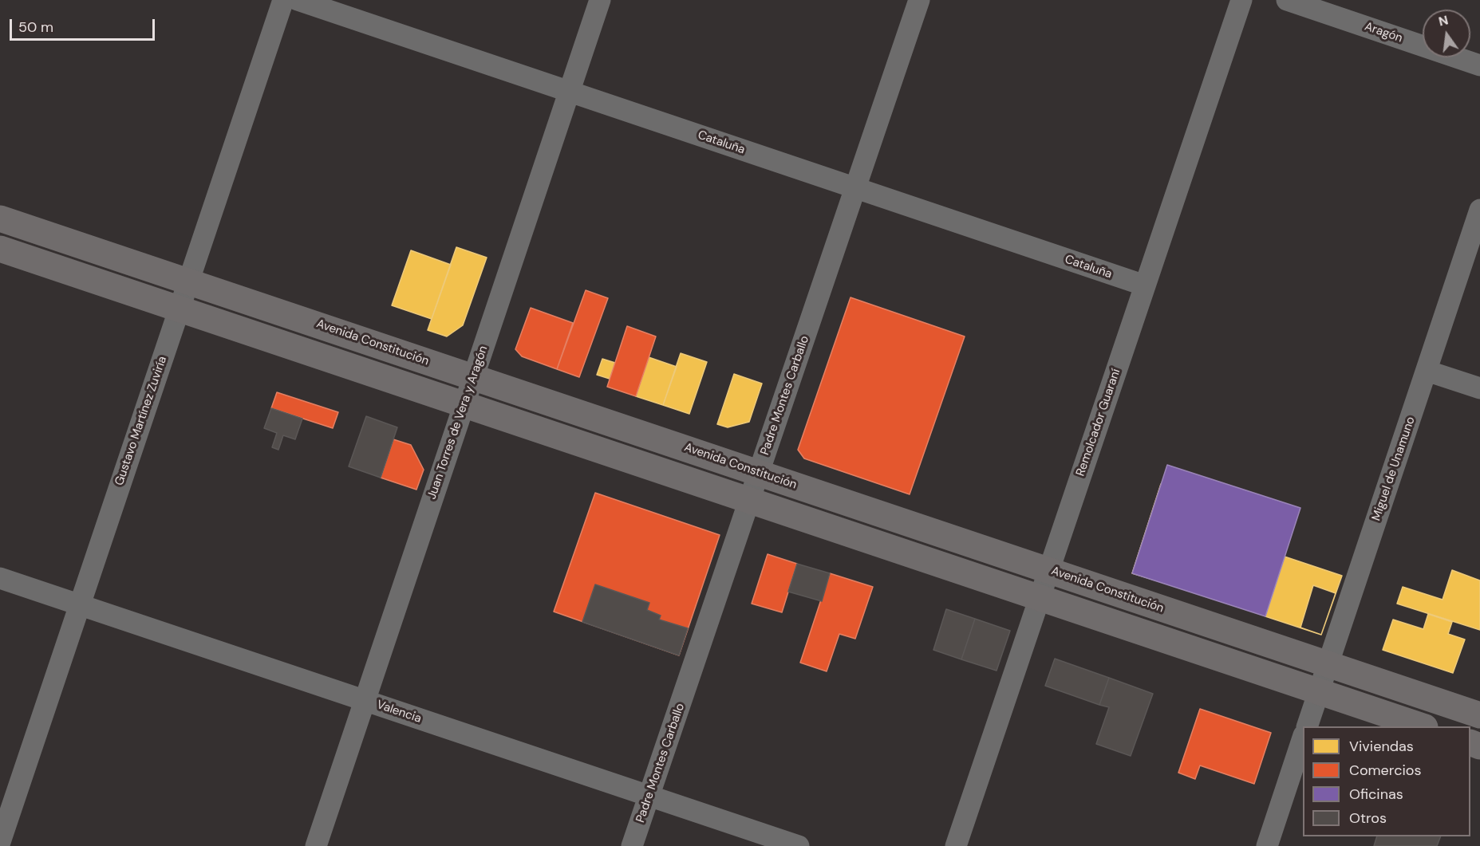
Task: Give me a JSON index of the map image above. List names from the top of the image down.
{
  "streets": {
    "main road": ["Avenida Constitución"],
    "street": [
      "Aragón",
      "Cataluña",
      "Padre Montes Carballo",
      "Gustavo Martínez Zuviría",
      "Juan Torres de Vera y Aragón",
      "Remolcador Guaraní",
      "Miguel de Unamuno",
      "Valencia"
    ]
  },
  "crossings": [
    ["Cataluña", "Padre Montes Carballo"],
    ["Cataluña", "Juan Torres de Vera y Aragón"],
    ["Cataluña", "Remolcador Guaraní"],
    ["Avenida Constitución", "Padre Montes Carballo"],
    ["Avenida Constitución", "Gustavo Martínez Zuviría"],
    ["Avenida Constitución", "Juan Torres de Vera y Aragón"],
    ["Avenida Constitución", "Remolcador Guaraní"],
    ["Avenida Constitución", "Miguel de Unamuno"],
    ["Padre Montes Carballo", "Valencia"],
    ["Gustavo Martínez Zuviría", "Valencia"],
    ["Juan Torres de Vera y Aragón", "Valencia"]
  ],
  "legend": [
    "Viviendas",
    "Comercios",
    "Oficinas",
    "Otros"
  ],
  "scale_bar": "50 m",
  "north": "top"
}
